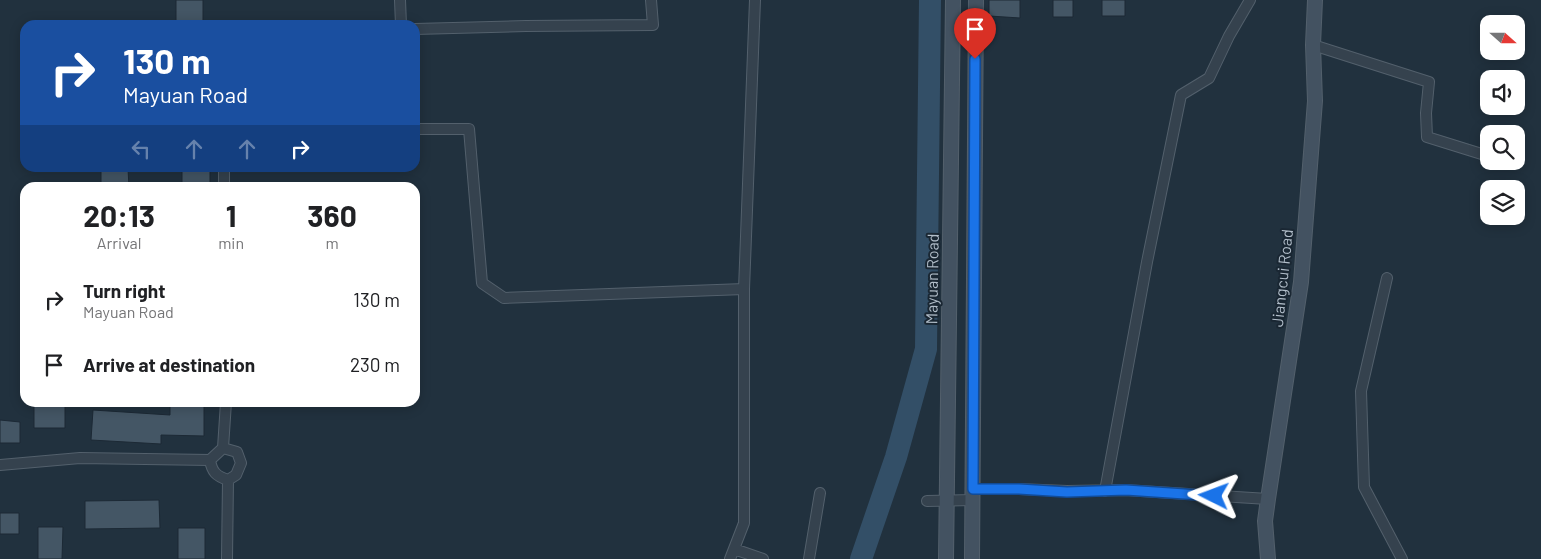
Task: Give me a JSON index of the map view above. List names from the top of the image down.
{
  "streets": {
    "street": ["Jiangcui Road", "Mayuan Road"]
  },
  "north": "right",
  "page": {
    "turn": ["130 m", "Mayuan Road"],
    "eta": [
      "20:13",
      "Arrival",
      "1",
      "min",
      "360",
      "m"
    ],
    "list": [
      {
        "name": "Turn right",
        "note": "Mayuan Road",
        "value": "130 m"
      },
      {
        "name": "Arrive at destination",
        "value": "230 m"
      }
    ]
  }
}
